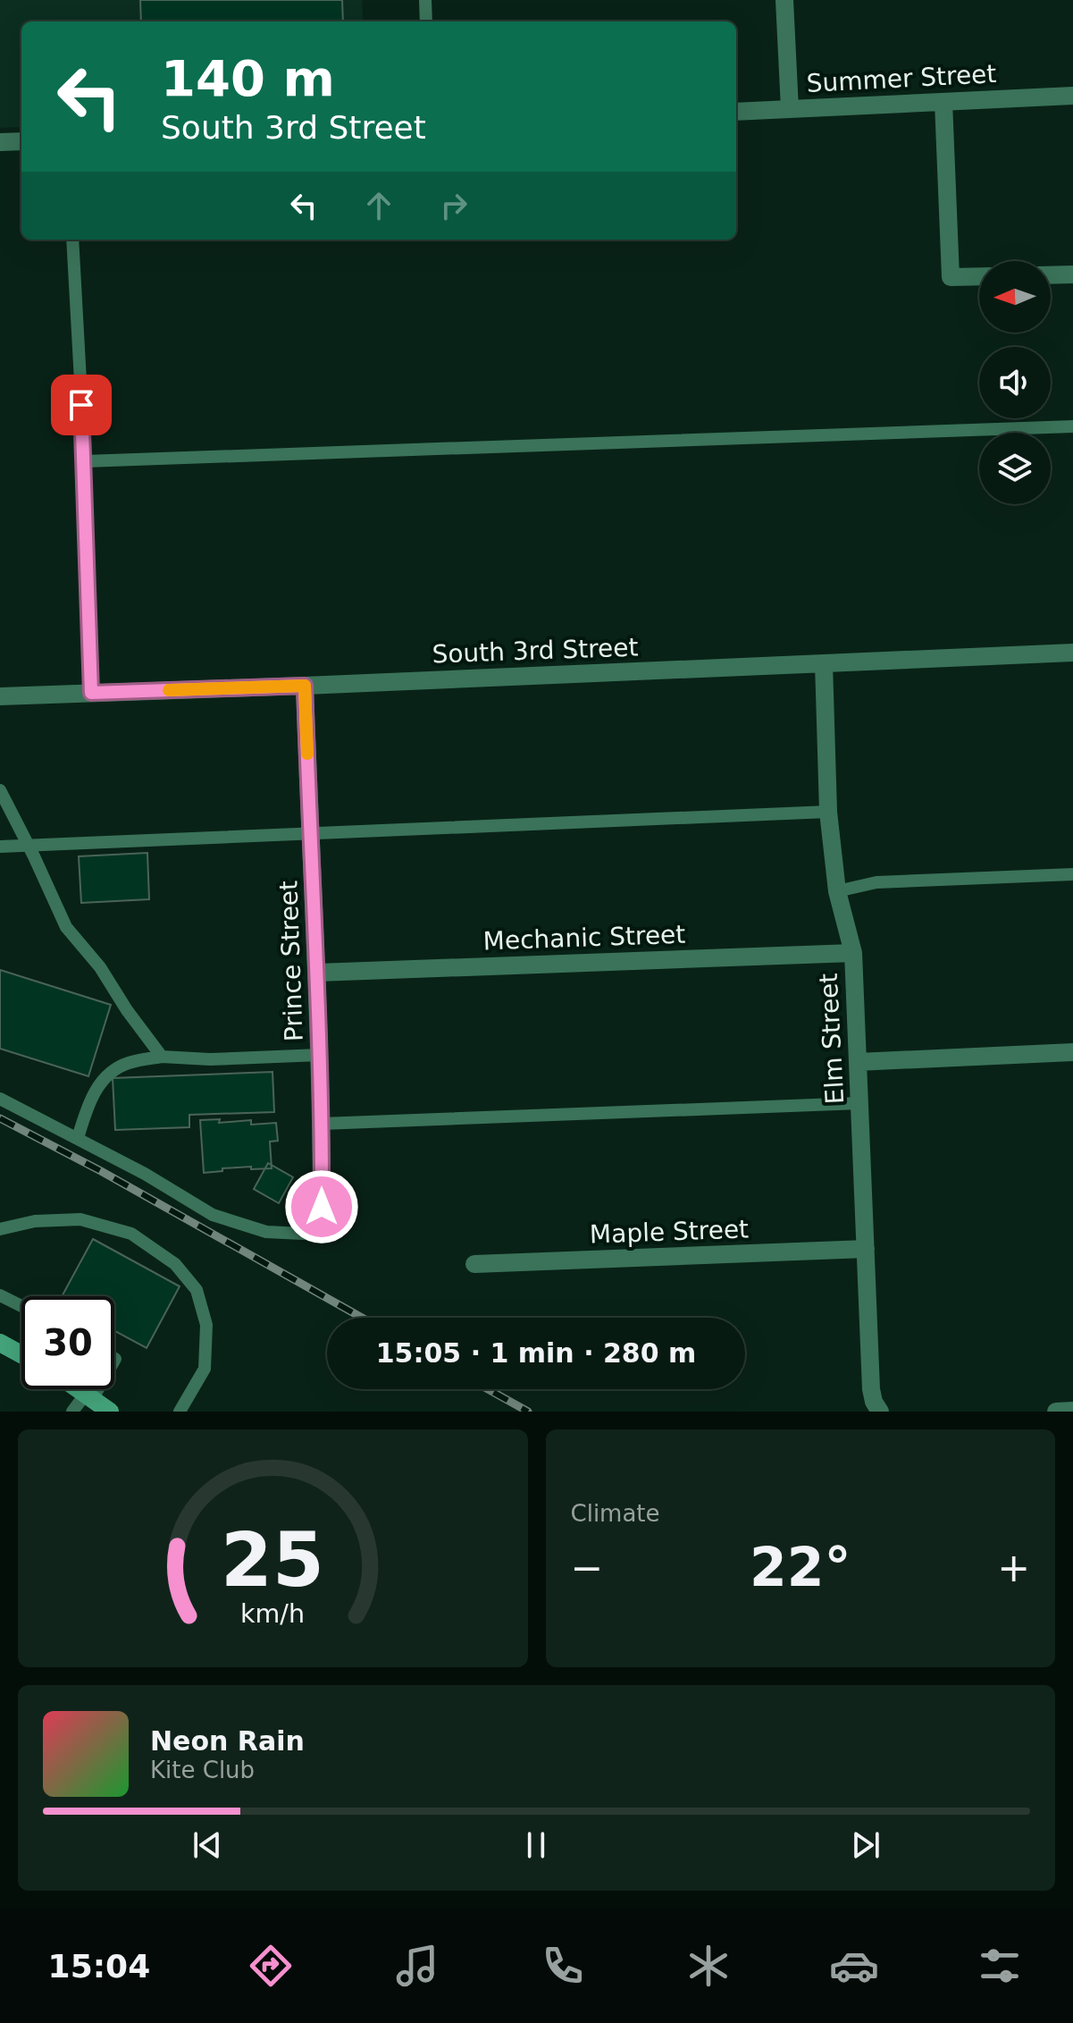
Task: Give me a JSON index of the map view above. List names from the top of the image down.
{
  "streets": {
    "street": [
      "Summer Street",
      "South 3rd Street",
      "Mechanic Street",
      "Prince Street",
      "Elm Street",
      "Maple Street"
    ]
  },
  "crossings": [
    ["South 3rd Street", "Prince Street"],
    ["South 3rd Street", "Elm Street"],
    ["Mechanic Street", "Prince Street"],
    ["Mechanic Street", "Elm Street"],
    ["Elm Street", "Maple Street"]
  ],
  "north": "left",
  "page": {
    "turn": ["140 m", "South 3rd Street"],
    "limit": "30",
    "trip": "15:05 · 1 min · 280 m",
    "tile": "Climate",
    "heat": ["−", "22°", "+"],
    "song": ["Neon Rain", "Kite Club"],
    "tabs": "15:04",
    "gauge": ["25", "km/h"]
  }
}
